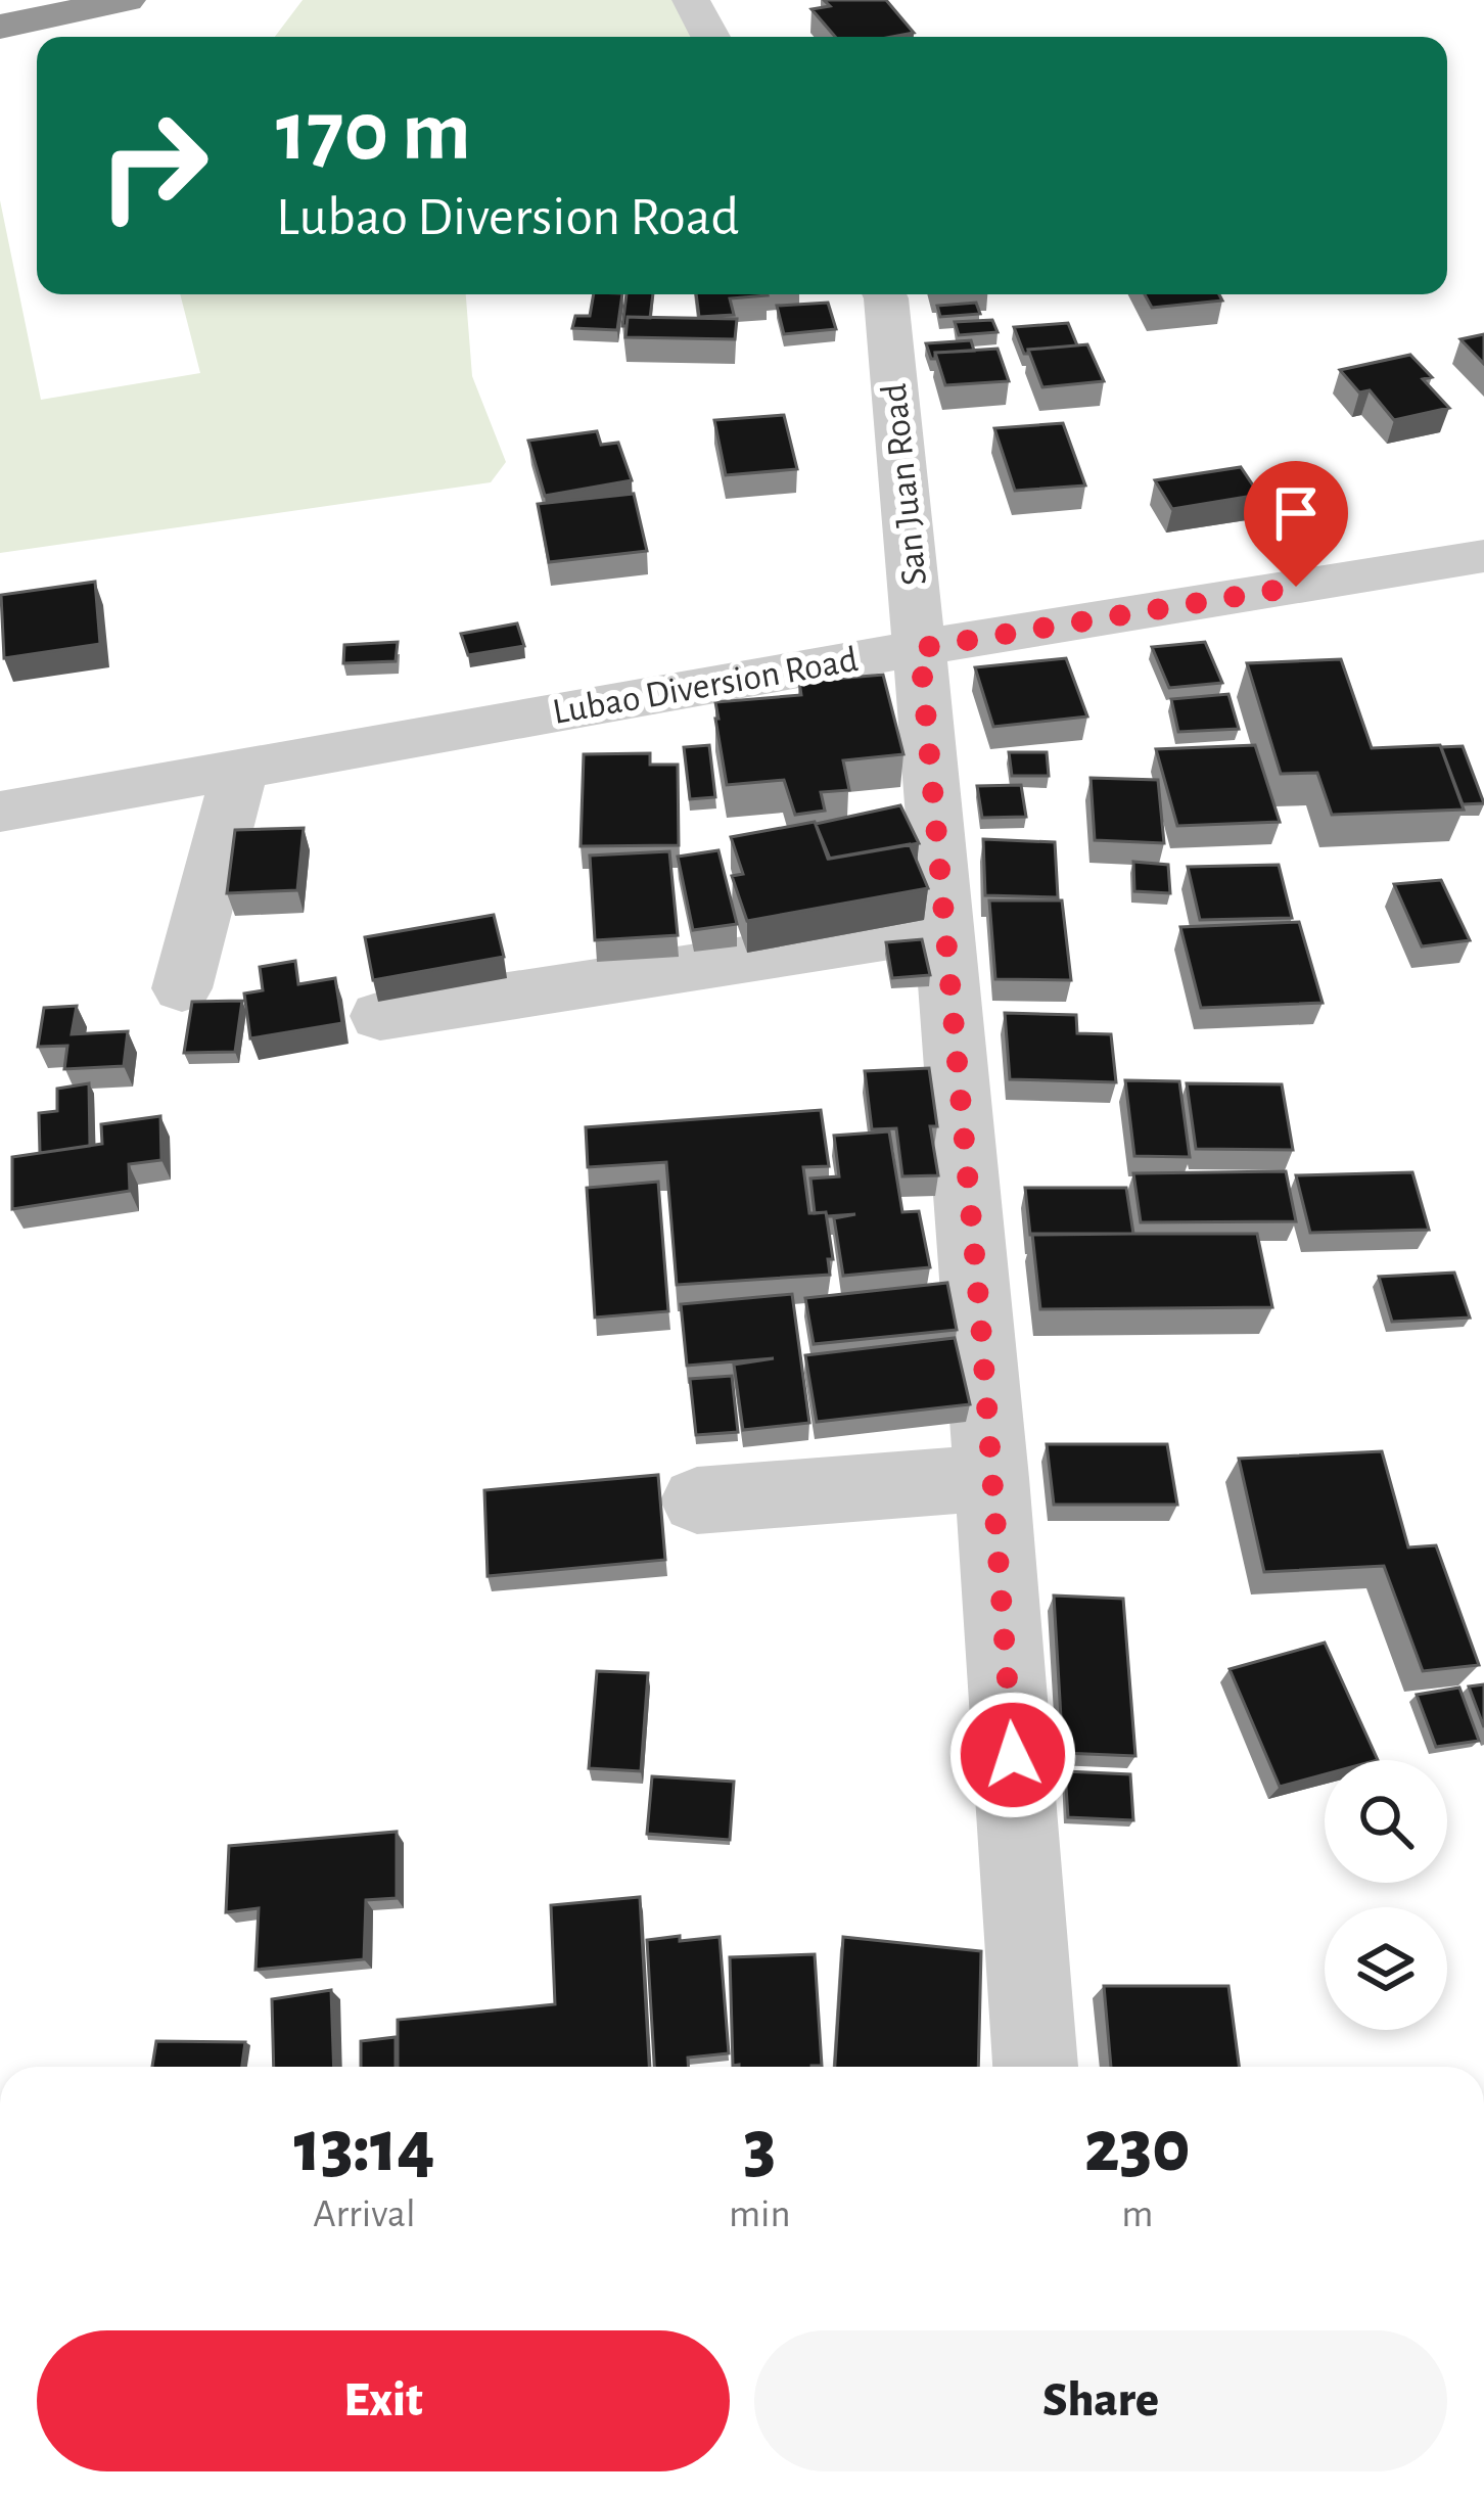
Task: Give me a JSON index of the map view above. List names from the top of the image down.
{
  "streets": {
    "street": ["San Juan Road", "Lubao Diversion Road"]
  },
  "crossings": [
    ["San Juan Road", "Lubao Diversion Road"]
  ],
  "page": {
    "turn": ["170 m", "Lubao Diversion Road"],
    "eta": [
      "13:14",
      "Arrival",
      "3",
      "min",
      "230",
      "m"
    ],
    "buttons": ["Exit", "Share"]
  }
}
